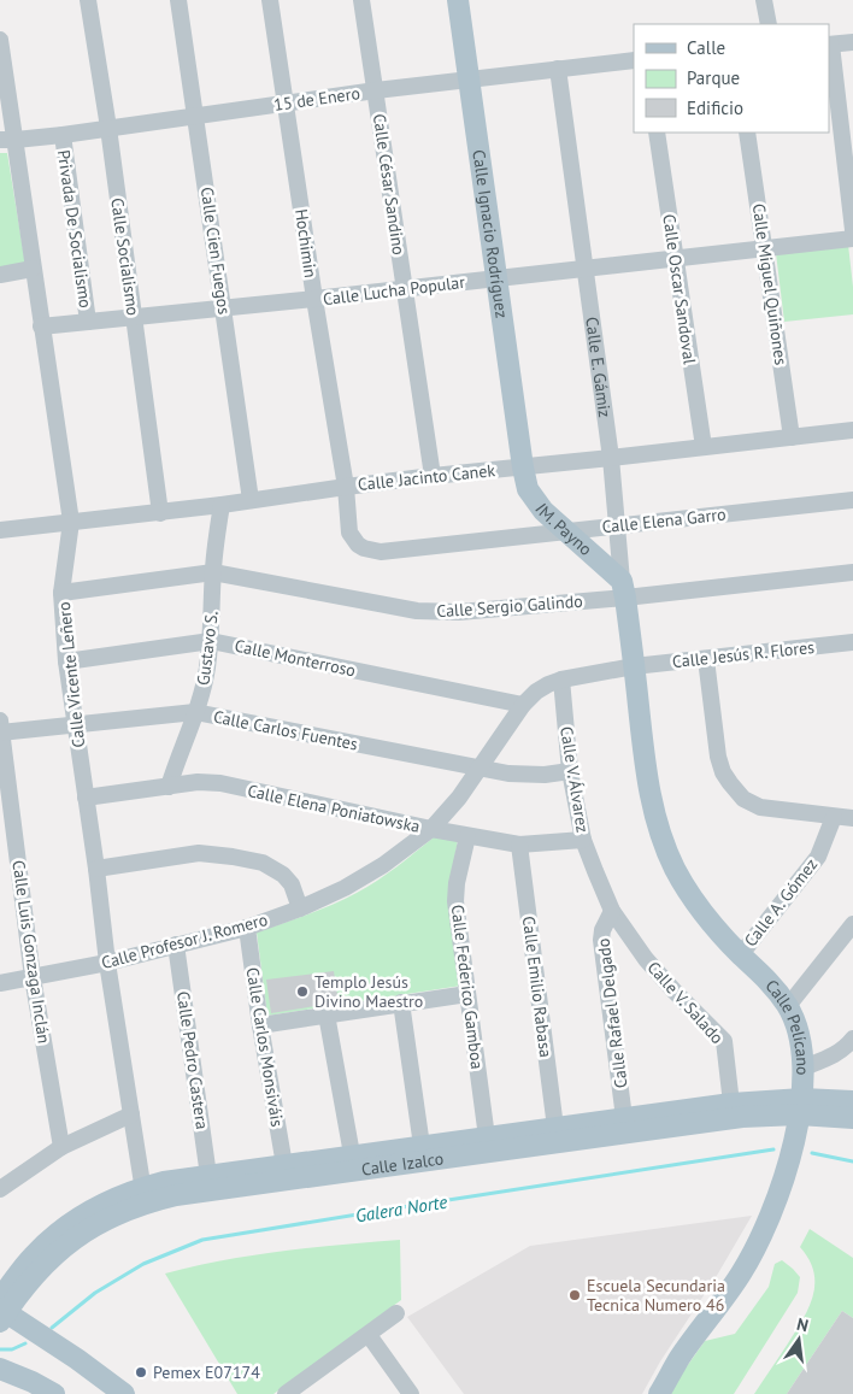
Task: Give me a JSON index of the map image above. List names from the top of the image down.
{
  "streets": {
    "main road": [
      "Calle Ignacio Rodríguez",
      "Calle E. Gámiz",
      "IM. Payno",
      "Calle Pelícano",
      "Calle Izalco"
    ],
    "street": [
      "15 de Enero",
      "Calle César Sandino",
      "Privada De Socialismo",
      "Hochimin",
      "Calle Cien Fuegos",
      "Calle Socialismo",
      "Calle Miguel Quiñones",
      "Calle Oscar Sandoval",
      "Calle Lucha Popular",
      "Calle Jacinto Canek",
      "Calle Elena Garro",
      "Calle Sergio Galindo",
      "Gustavo S.",
      "Calle Jesús R. Flores",
      "Calle Monterroso",
      "Calle Vicente Leñero",
      "Calle Carlos Fuentes",
      "Calle V. Álvarez",
      "Calle Elena Poniatowska",
      "Calle A. Gómez",
      "Calle Profesor J. Romero",
      "Calle Luis Gonzaga Inclán",
      "Calle Federico Gamboa",
      "Calle Emilio Rabasa",
      "Calle V. Salado",
      "Calle Rafael Delgado",
      "Calle Carlos Monsiváis",
      "Calle Pedro Castera"
    ]
  },
  "crossings": [
    ["15 de Enero", "Calle César Sandino"],
    ["15 de Enero", "Privada De Socialismo"],
    ["15 de Enero", "Calle Ignacio Rodríguez"],
    ["15 de Enero", "Hochimin"],
    ["15 de Enero", "Calle Cien Fuegos"],
    ["15 de Enero", "Calle Socialismo"],
    ["15 de Enero", "Calle E. Gámiz"],
    ["15 de Enero", "Calle Vicente Leñero"],
    ["Calle César Sandino", "Calle Lucha Popular"],
    ["Calle César Sandino", "Calle Jacinto Canek"],
    ["Privada De Socialismo", "Calle Lucha Popular"],
    ["Calle Ignacio Rodríguez", "Calle Lucha Popular"],
    ["Calle Ignacio Rodríguez", "Calle Jacinto Canek"],
    ["Calle Ignacio Rodríguez", "IM. Payno"],
    ["Hochimin", "Calle Lucha Popular"],
    ["Hochimin", "Calle Jacinto Canek"],
    ["Hochimin", "Calle Elena Garro"],
    ["Calle Cien Fuegos", "Calle Lucha Popular"],
    ["Calle Cien Fuegos", "Calle Jacinto Canek"],
    ["Calle Socialismo", "Calle Lucha Popular"],
    ["Calle Socialismo", "Calle Jacinto Canek"],
    ["Calle Miguel Quiñones", "Calle Lucha Popular"],
    ["Calle Miguel Quiñones", "Calle Jacinto Canek"],
    ["Calle Oscar Sandoval", "Calle Lucha Popular"],
    ["Calle Oscar Sandoval", "Calle Jacinto Canek"],
    ["Calle Lucha Popular", "Calle E. Gámiz"],
    ["Calle Lucha Popular", "Calle Vicente Leñero"],
    ["Calle E. Gámiz", "Calle Jacinto Canek"],
    ["Calle E. Gámiz", "Calle Elena Garro"],
    ["Calle E. Gámiz", "IM. Payno"],
    ["Calle E. Gámiz", "Calle Sergio Galindo"],
    ["Calle E. Gámiz", "Calle Jesús R. Flores"],
    ["Calle E. Gámiz", "Calle Profesor J. Romero"],
    ["Calle E. Gámiz", "Calle Pelícano"],
    ["Calle Jacinto Canek", "Calle Elena Garro"],
    ["Calle Jacinto Canek", "IM. Payno"],
    ["Calle Jacinto Canek", "Gustavo S."],
    ["Calle Jacinto Canek", "Calle Vicente Leñero"],
    ["Calle Elena Garro", "IM. Payno"],
    ["IM. Payno", "Calle Sergio Galindo"],
    ["Calle Sergio Galindo", "Gustavo S."],
    ["Calle Sergio Galindo", "Calle Vicente Leñero"],
    ["Gustavo S.", "Calle Monterroso"],
    ["Gustavo S.", "Calle Carlos Fuentes"],
    ["Gustavo S.", "Calle Elena Poniatowska"],
    ["Calle Jesús R. Flores", "Calle Profesor J. Romero"],
    ["Calle Jesús R. Flores", "Calle Pelícano"],
    ["Calle Monterroso", "Calle Vicente Leñero"],
    ["Calle Monterroso", "Calle Profesor J. Romero"],
    ["Calle Vicente Leñero", "Calle Carlos Fuentes"],
    ["Calle Vicente Leñero", "Calle Elena Poniatowska"],
    ["Calle Vicente Leñero", "Calle Profesor J. Romero"],
    ["Calle Vicente Leñero", "Calle Izalco"],
    ["Calle Carlos Fuentes", "Calle V. Álvarez"],
    ["Calle Carlos Fuentes", "Calle Profesor J. Romero"],
    ["Calle Carlos Fuentes", "Calle Luis Gonzaga Inclán"],
    ["Calle V. Álvarez", "Calle Elena Poniatowska"],
    ["Calle V. Álvarez", "Calle Profesor J. Romero"],
    ["Calle V. Álvarez", "Calle V. Salado"],
    ["Calle V. Álvarez", "Calle Rafael Delgado"],
    ["Calle Elena Poniatowska", "Calle Profesor J. Romero"],
    ["Calle Elena Poniatowska", "Calle Federico Gamboa"],
    ["Calle Elena Poniatowska", "Calle Emilio Rabasa"],
    ["Calle A. Gómez", "Calle Pelícano"],
    ["Calle Profesor J. Romero", "Calle Luis Gonzaga Inclán"],
    ["Calle Profesor J. Romero", "Calle Pelícano"],
    ["Calle Profesor J. Romero", "Calle Carlos Monsiváis"],
    ["Calle Profesor J. Romero", "Calle Pedro Castera"],
    ["Calle Federico Gamboa", "Calle Izalco"],
    ["Calle Emilio Rabasa", "Calle Izalco"],
    ["Calle V. Salado", "Calle Rafael Delgado"],
    ["Calle V. Salado", "Calle Izalco"],
    ["Calle Rafael Delgado", "Calle Izalco"],
    ["Calle Pelícano", "Calle Izalco"],
    ["Calle Carlos Monsiváis", "Calle Izalco"],
    ["Calle Pedro Castera", "Calle Izalco"]
  ],
  "water": ["Galera Norte"],
  "places": ["Templo Jesús Divino Maestro", "Escuela Secundaria Tecnica Numero 46", "Pemex E07174"],
  "legend": ["Calle", "Parque", "Edificio"],
  "north": "top"
}
